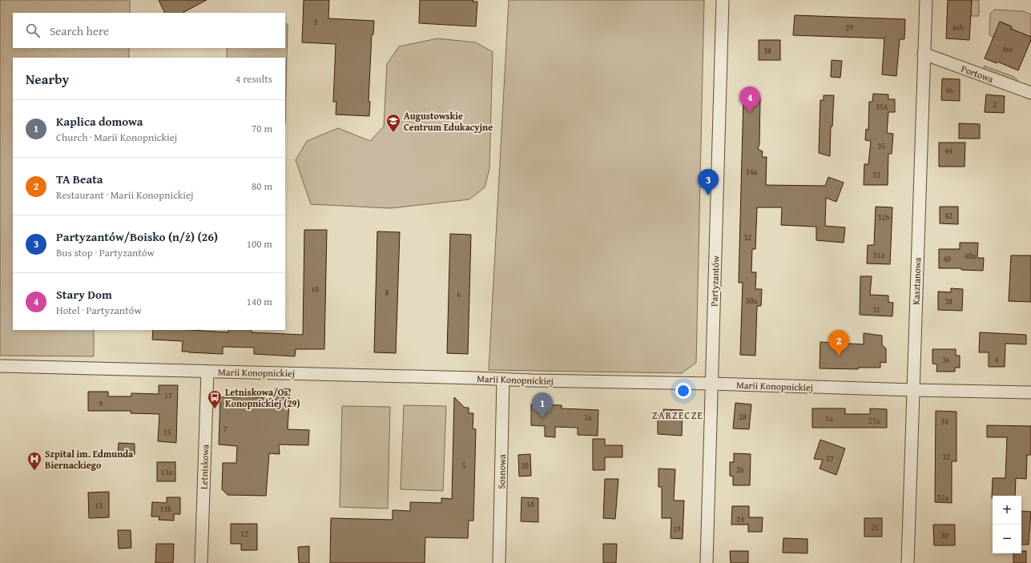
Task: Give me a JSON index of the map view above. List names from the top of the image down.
{
  "streets": {
    "street": [
      "Portowa",
      "Partyzantów",
      "Kasztanowa",
      "Marii Konopnickiej",
      "Letniskowa",
      "Sosnowa"
    ]
  },
  "crossings": [
    ["Portowa", "Kasztanowa"],
    ["Partyzantów", "Marii Konopnickiej"],
    ["Kasztanowa", "Marii Konopnickiej"],
    ["Marii Konopnickiej", "Letniskowa"],
    ["Marii Konopnickiej", "Sosnowa"]
  ],
  "districts": ["ZARZECZE"],
  "places": {
    "school or university": ["Augustowskie Centrum Edukacyjne"],
    "bus stop": ["Letniskowa/Os. Konopnickiej (29)"],
    "hospital": ["Szpital im. Edmunda Biernackiego"]
  },
  "house_numbers": [
    "3",
    "39",
    "46b",
    "46c",
    "38",
    "46",
    "2",
    "35A",
    "35",
    "44",
    "34a",
    "33",
    "42",
    "31b",
    "32",
    "31a",
    "40a",
    "40",
    "10",
    "8",
    "6",
    "30a",
    "38",
    "31",
    "36",
    "4",
    "17",
    "9",
    "28",
    "3a",
    "1a",
    "27a",
    "34",
    "7",
    "15",
    "32",
    "27",
    "5",
    "20",
    "26",
    "13a",
    "32a",
    "18",
    "13",
    "13b",
    "24",
    "25",
    "19",
    "12",
    "30"
  ],
  "page": {
    "search": "Search here",
    "heading": ["Nearby", "4 results"],
    "pins": [
      "4",
      "3",
      "2",
      "1"
    ],
    "list": [
      {
        "mark": "1",
        "name": "Kaplica domowa",
        "note": "Church · Marii Konopnickiej",
        "value": "70 m"
      },
      {
        "mark": "2",
        "name": "TA Beata",
        "note": "Restaurant · Marii Konopnickiej",
        "value": "80 m"
      },
      {
        "mark": "3",
        "name": "Partyzantów/Boisko (n/ż) (26)",
        "note": "Bus stop · Partyzantów",
        "value": "100 m"
      },
      {
        "mark": "4",
        "name": "Stary Dom",
        "note": "Hotel · Partyzantów",
        "value": "140 m"
      }
    ],
    "map_buttons": ["+", "−"]
  }
}
